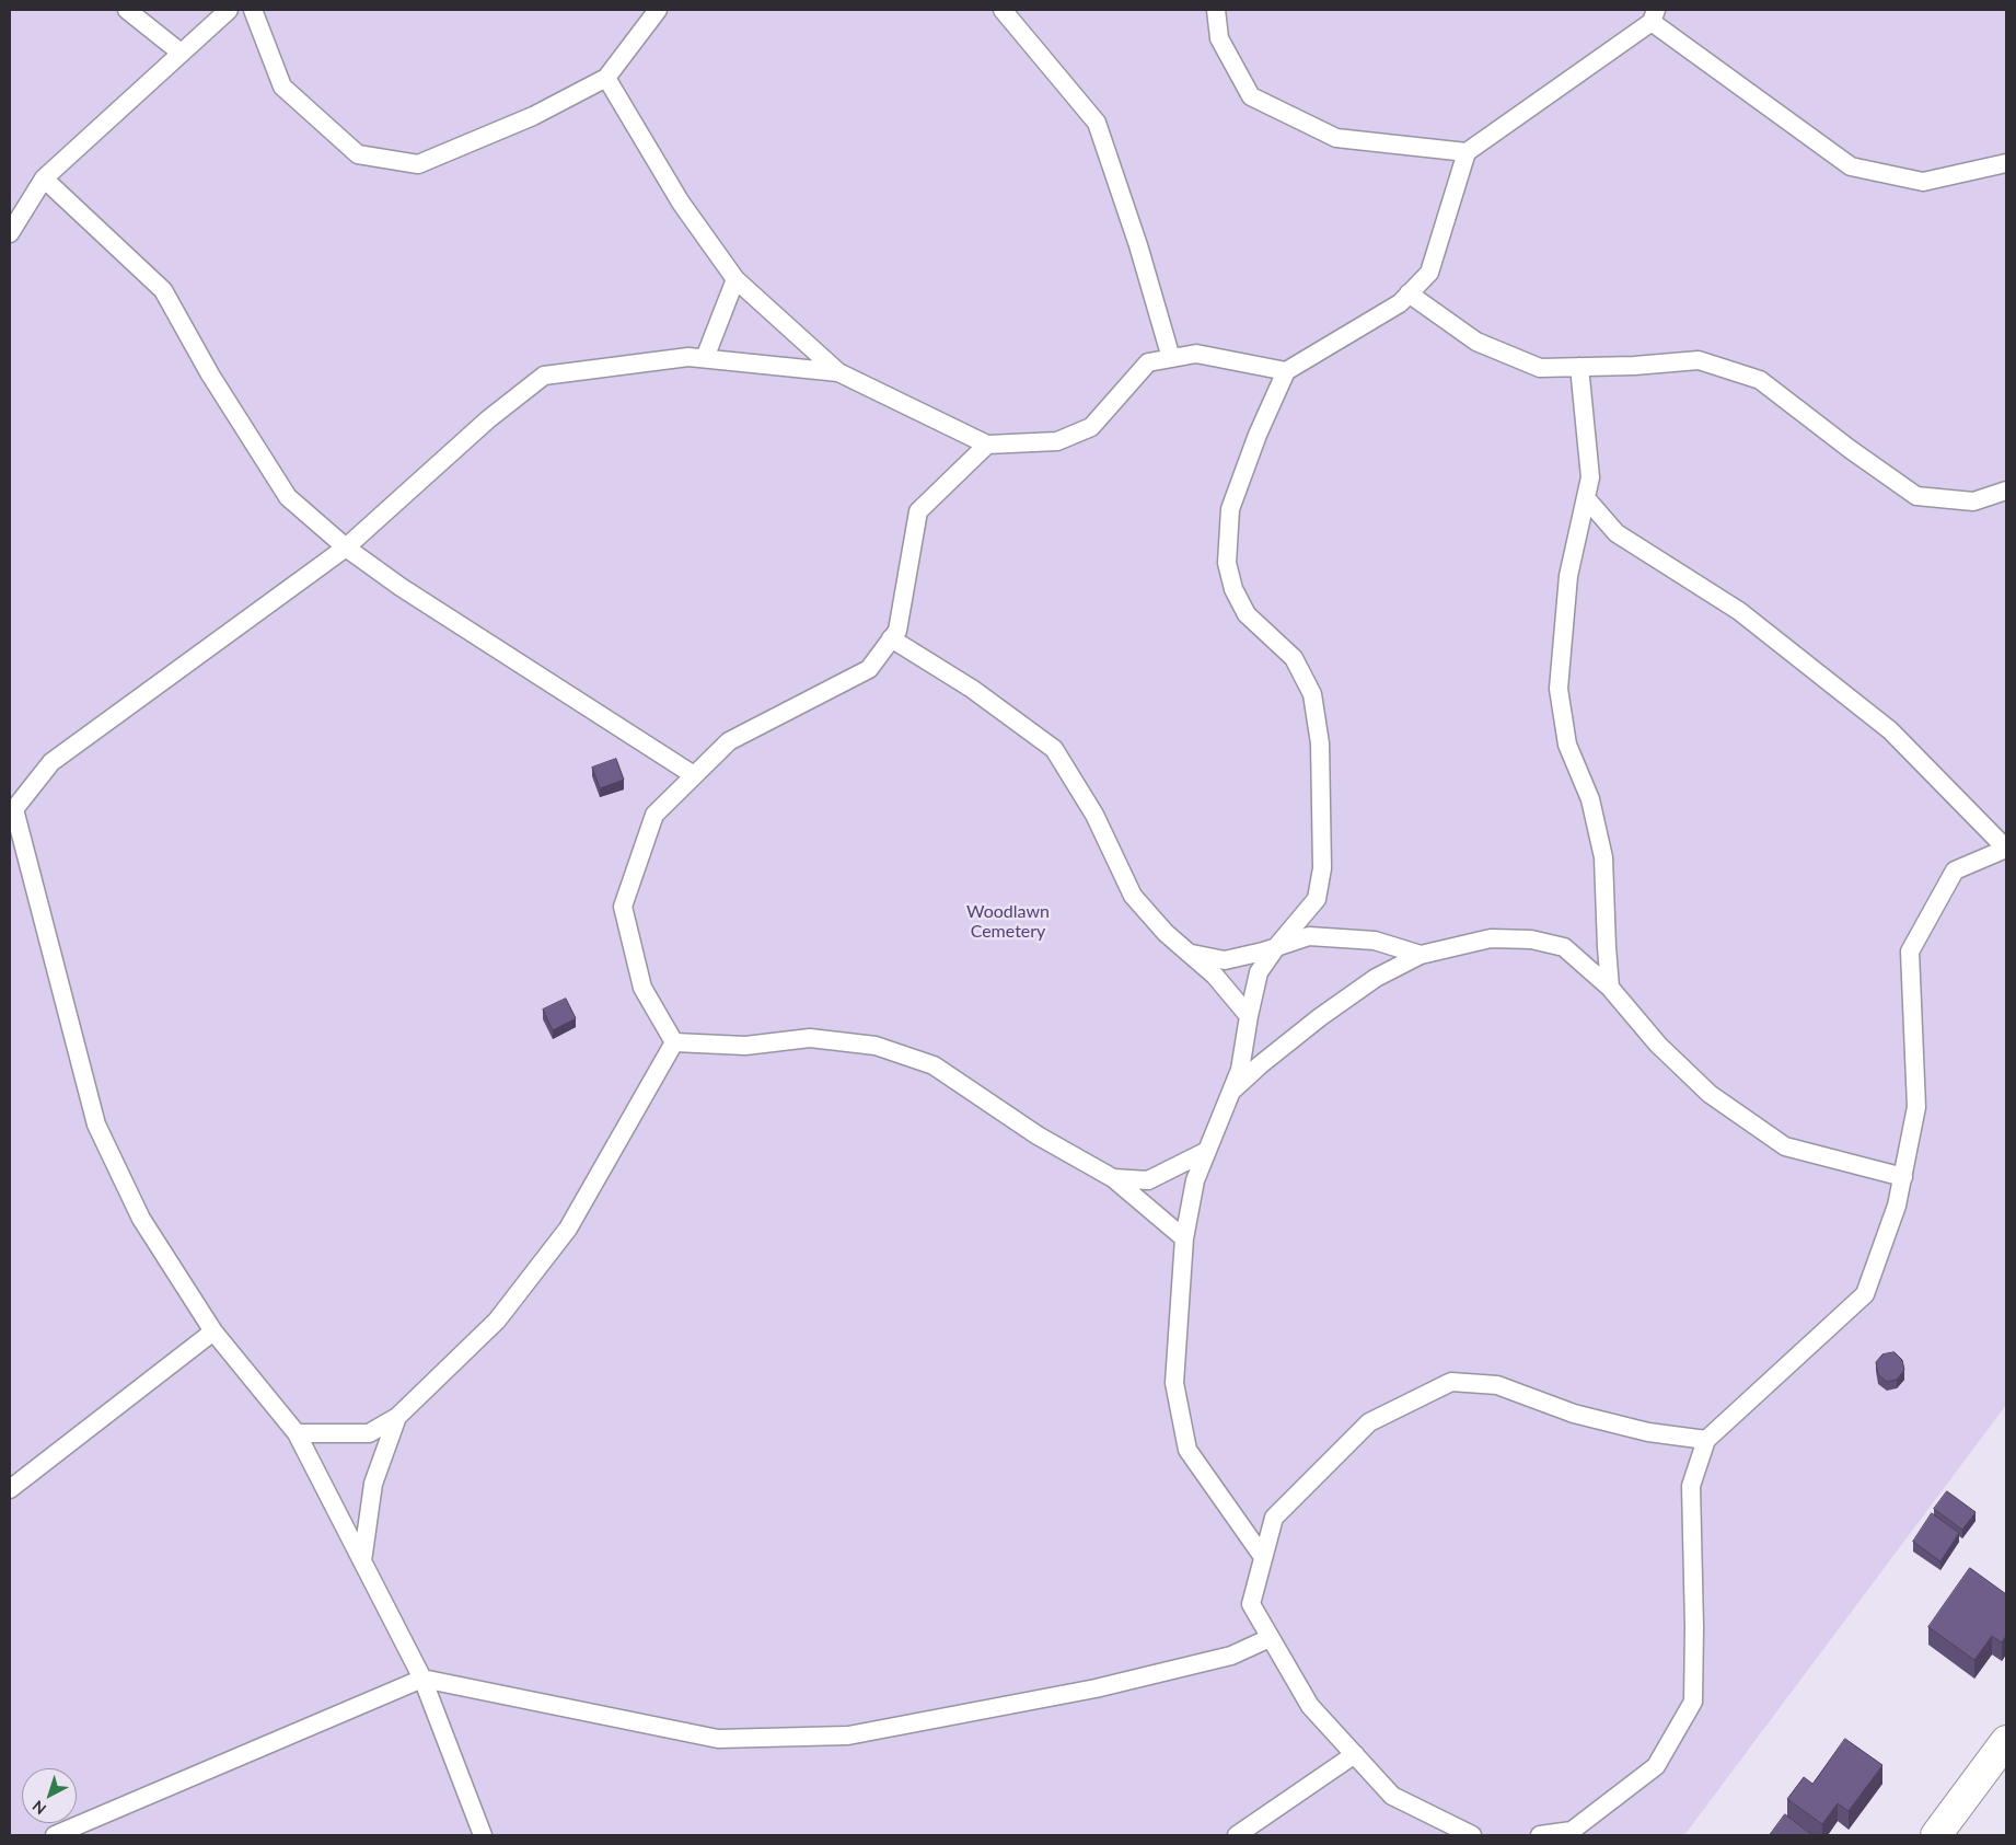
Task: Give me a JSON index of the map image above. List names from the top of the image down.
{
  "parks": ["Woodlawn Cemetery"],
  "north": "bottom left"
}
